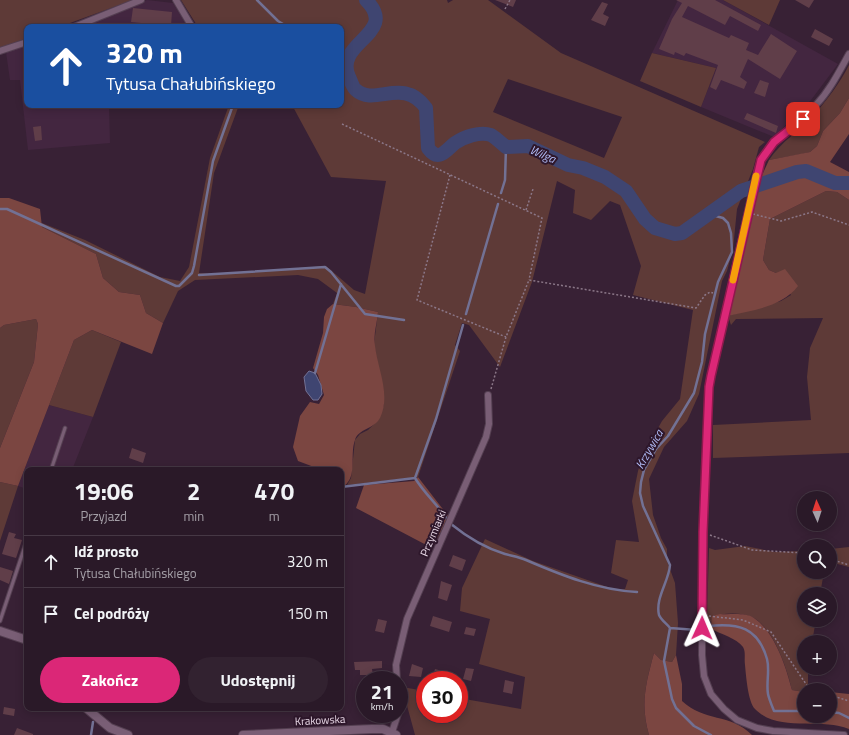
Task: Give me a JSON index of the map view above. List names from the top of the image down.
{
  "streets": {
    "street": ["Przymiarki", "Krakowska"]
  },
  "water": ["Wilga", "Krzywica"],
  "north": "top",
  "page": {
    "turn": ["320 m", "Tytusa Chałubińskiego"],
    "eta": [
      "19:06",
      "Przyjazd",
      "2",
      "min",
      "470",
      "m"
    ],
    "map_buttons": ["+", "−"],
    "list": [
      {
        "name": "Idź prosto",
        "note": "Tytusa Chałubińskiego",
        "value": "320 m"
      },
      {
        "name": "Cel podróży",
        "value": "150 m"
      }
    ],
    "buttons": ["Zakończ", "Udostępnij"],
    "speed": "21 km/h",
    "limit": "30"
  }
}
